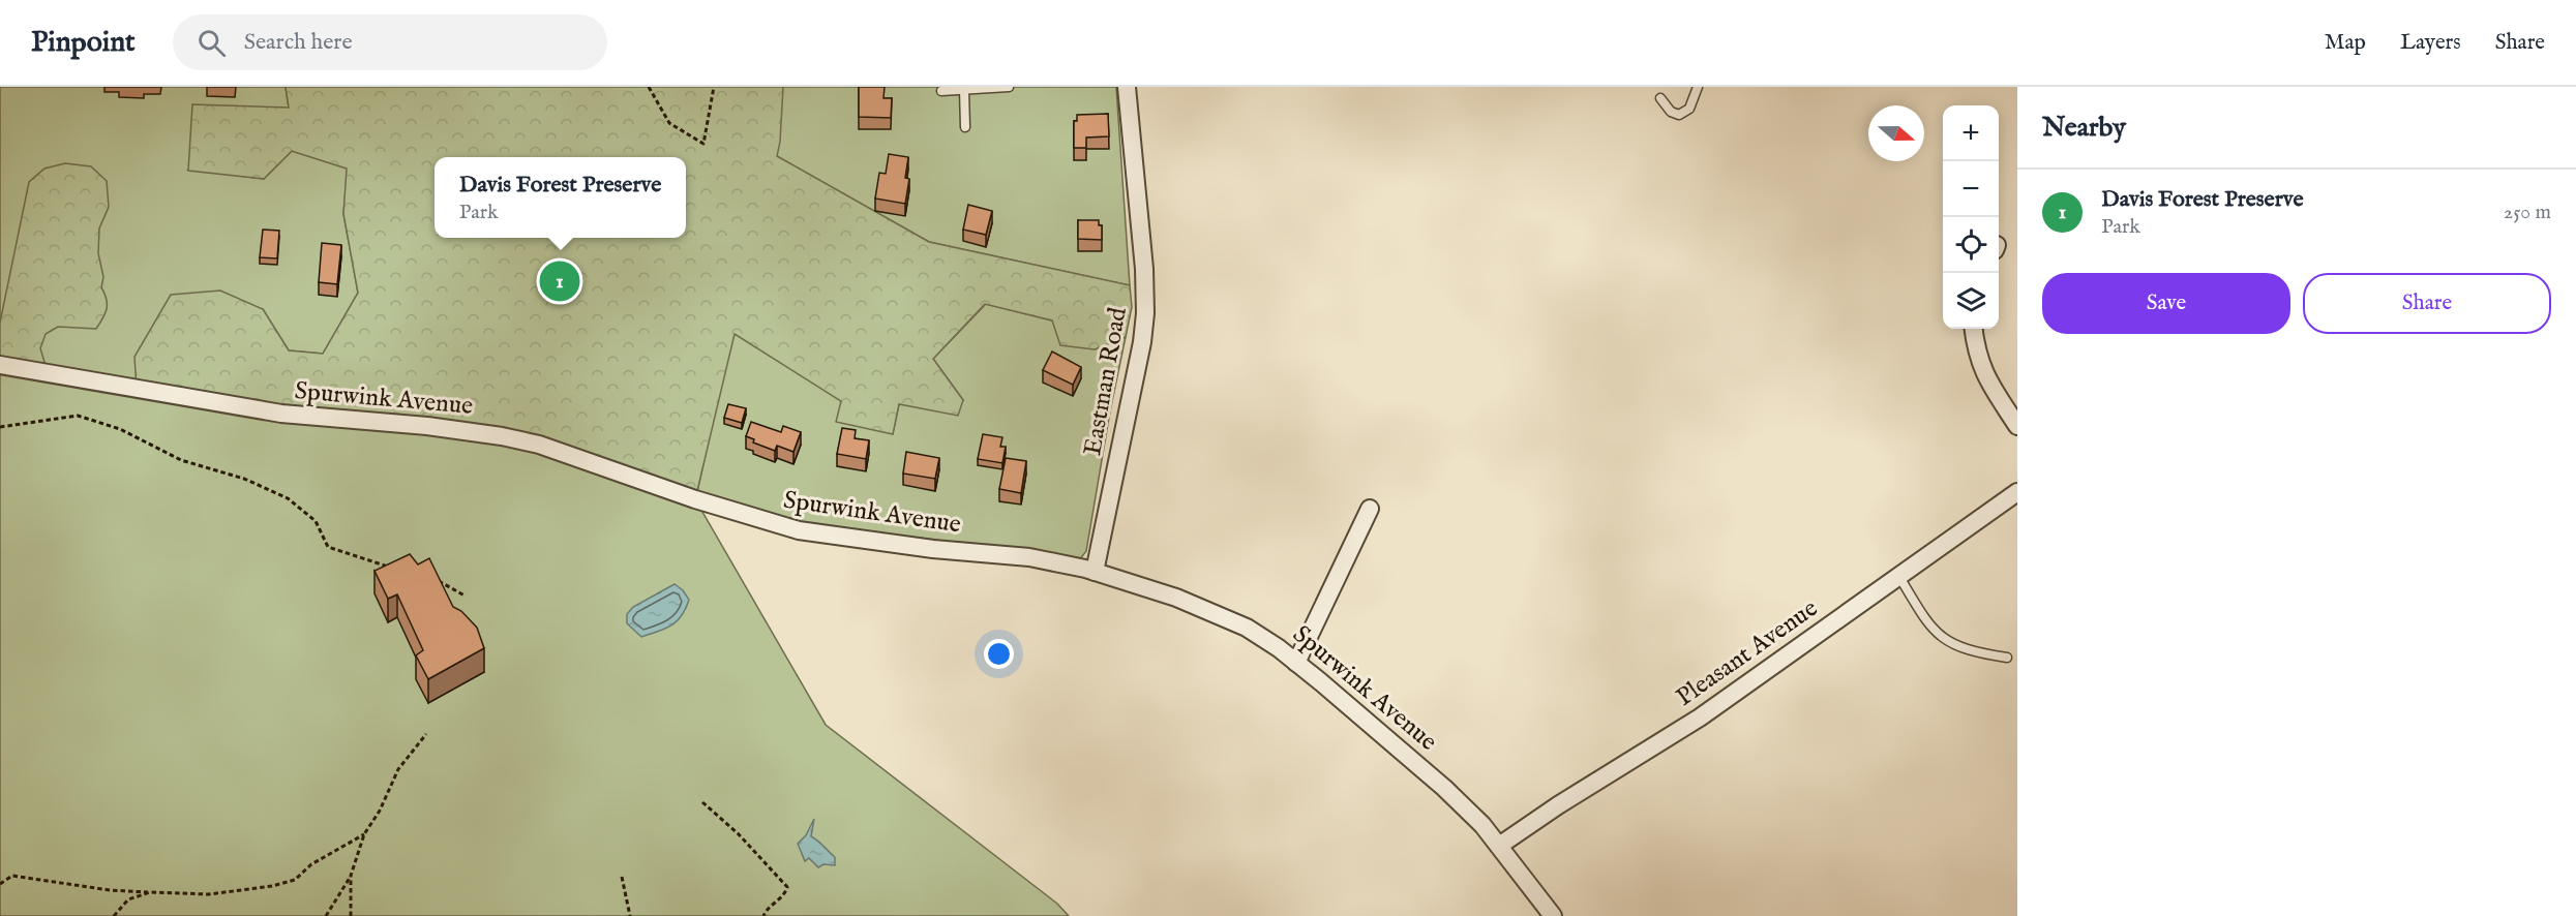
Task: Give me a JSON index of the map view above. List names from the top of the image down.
{
  "streets": {
    "street": ["Eastman Road", "Spurwink Avenue", "Pleasant Avenue"]
  },
  "crossings": [
    ["Eastman Road", "Spurwink Avenue"],
    ["Spurwink Avenue", "Pleasant Avenue"]
  ],
  "north": "right",
  "page": {
    "header": "Pinpoint",
    "search": "Search here",
    "nav": ["Map", "Layers", "Share"],
    "heading": "Nearby",
    "map_buttons": ["+", "−"],
    "popup": ["Davis Forest Preserve", "Park"],
    "list": [
      {
        "mark": "1",
        "name": "Davis Forest Preserve",
        "note": "Park",
        "value": "250 m"
      }
    ],
    "buttons": ["Save", "Share"],
    "pins": "1"
  }
}
